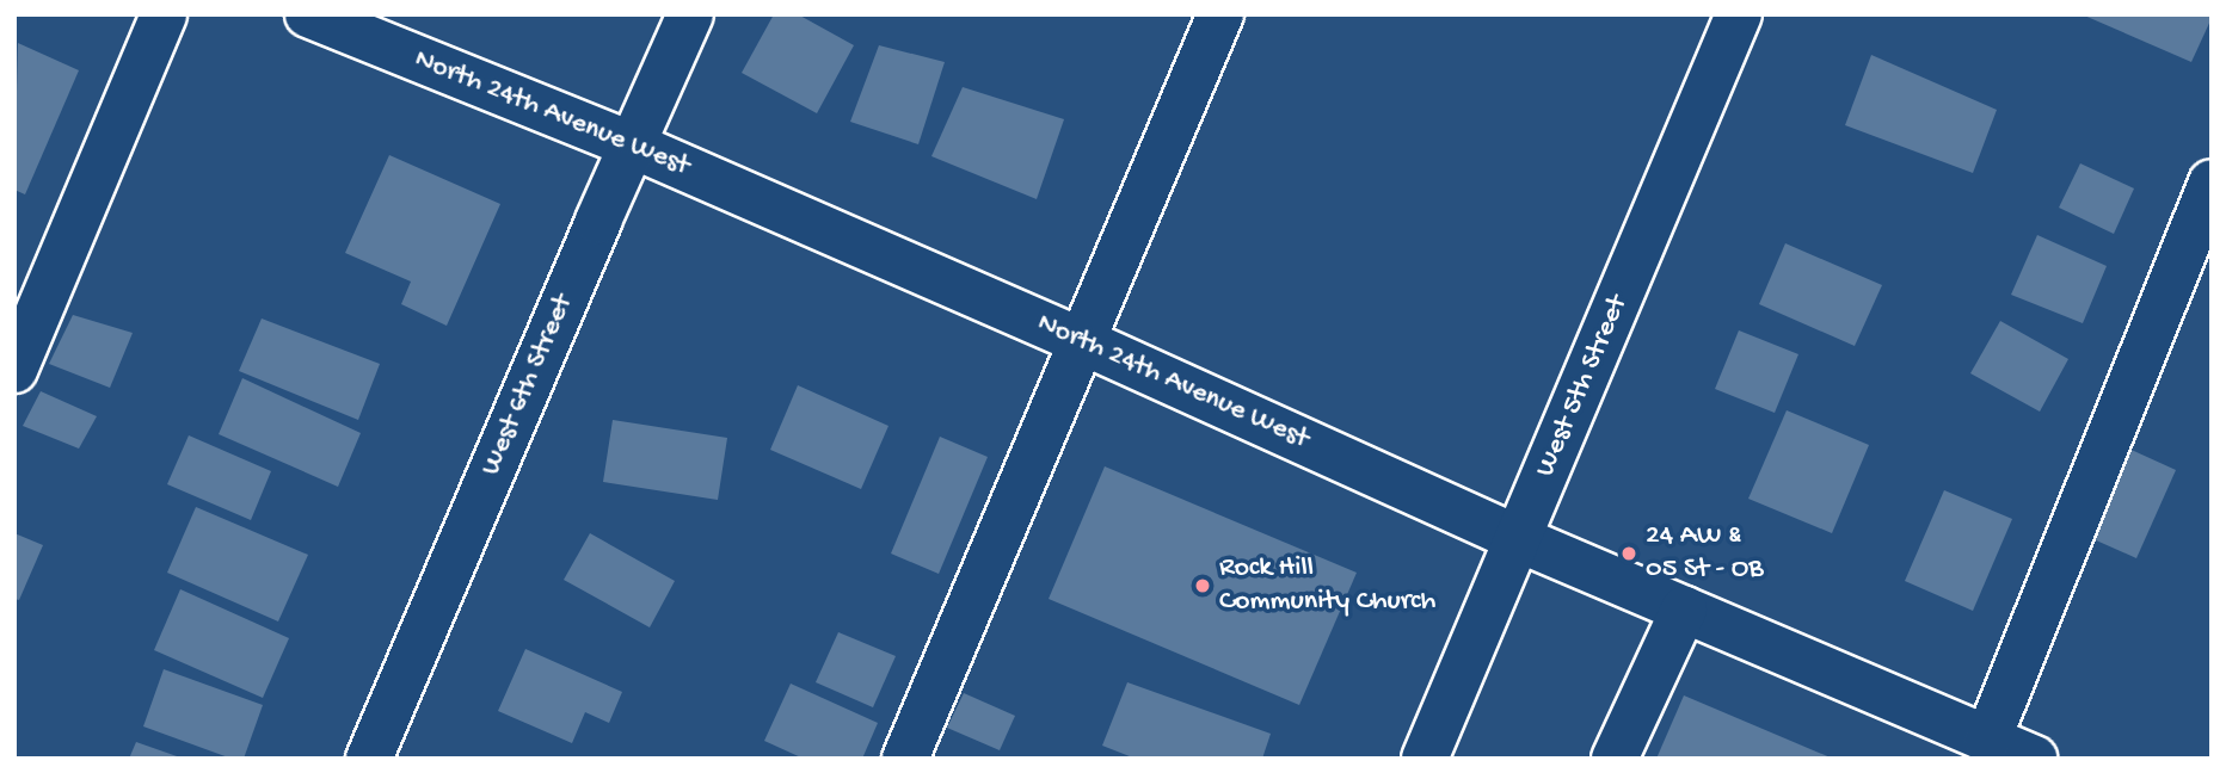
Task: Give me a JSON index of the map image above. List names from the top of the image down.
{
  "streets": {
    "street": ["North 24th Avenue West", "West 6th Street", "West 5th Street"]
  },
  "crossings": [
    ["North 24th Avenue West", "West 6th Street"],
    ["North 24th Avenue West", "West 5th Street"]
  ],
  "places": ["24 AW & 05 St - OB", "Rock Hill Community Church"]
}
